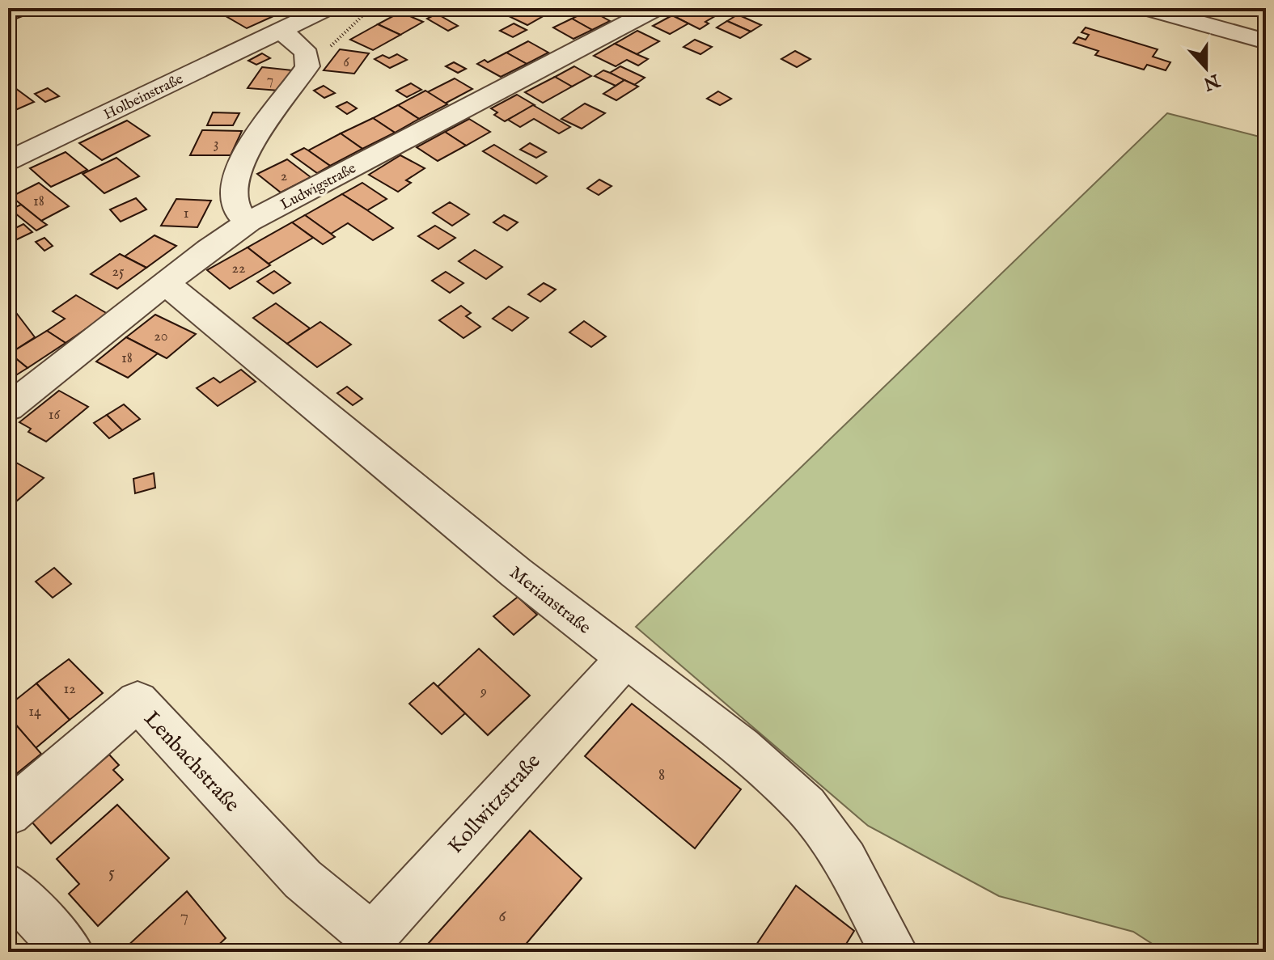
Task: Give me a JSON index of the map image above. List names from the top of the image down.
{
  "streets": {
    "street": [
      "Holbeinstraße",
      "Ludwigstraße",
      "Merianstraße",
      "Lenbachstraße",
      "Kollwitzstraße"
    ]
  },
  "crossings": [
    ["Ludwigstraße", "Merianstraße"],
    ["Merianstraße", "Kollwitzstraße"],
    ["Lenbachstraße", "Kollwitzstraße"]
  ],
  "house_numbers": [
    "6",
    "7",
    "3",
    "2",
    "18",
    "1",
    "22",
    "25",
    "20",
    "18",
    "16",
    "12",
    "9",
    "14",
    "8",
    "5",
    "7",
    "6"
  ],
  "north": "bottom"
}
